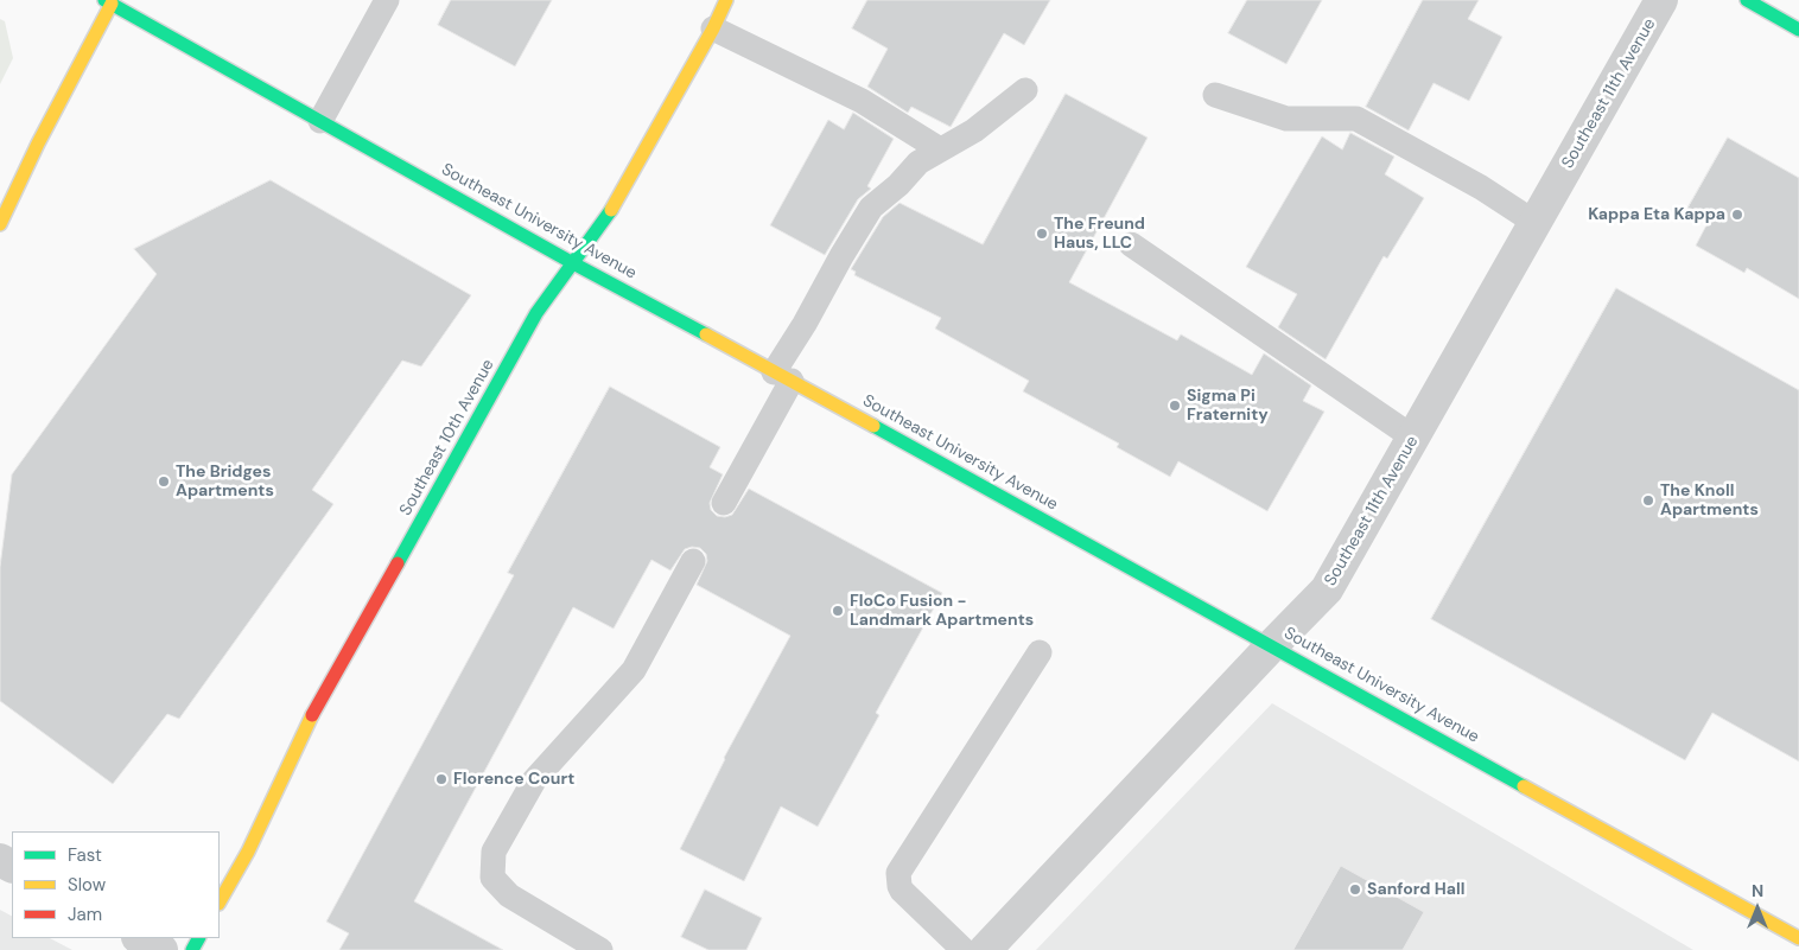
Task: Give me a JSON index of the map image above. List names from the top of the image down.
{
  "streets": {
    "main road": ["Southeast University Avenue", "Southeast 10th Avenue"],
    "street": ["Southeast 11th Avenue"]
  },
  "crossings": [
    ["Southeast 11th Avenue", "Southeast University Avenue"],
    ["Southeast University Avenue", "Southeast 10th Avenue"]
  ],
  "places": [
    "Kappa Eta Kappa",
    "The Freund Haus, LLC",
    "Sigma Pi Fraternity",
    "The Bridges Apartments",
    "The Knoll Apartments",
    "FloCo Fusion - Landmark Apartments",
    "Florence Court",
    "Sanford Hall"
  ],
  "legend": ["Fast", "Slow", "Jam"],
  "north": "top"
}
